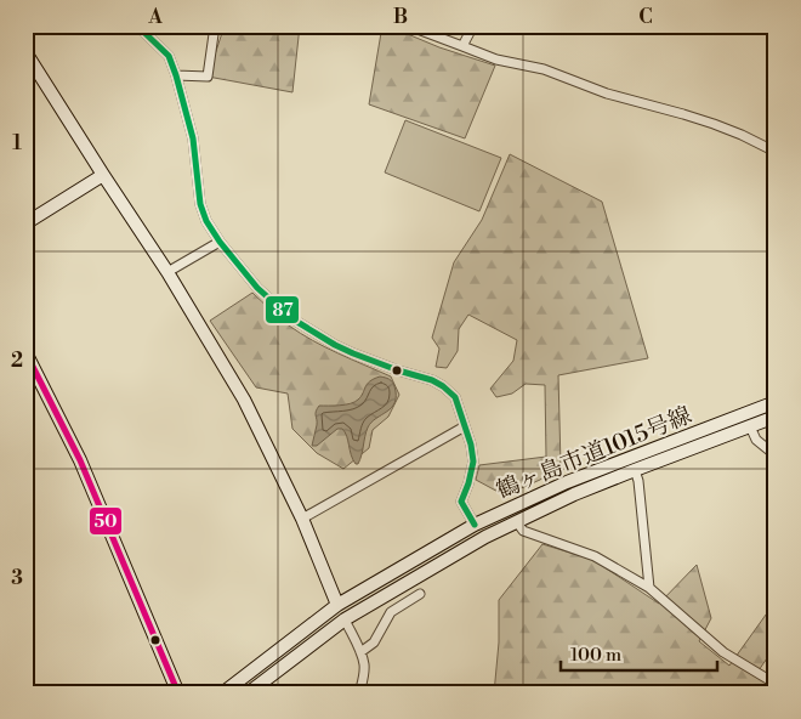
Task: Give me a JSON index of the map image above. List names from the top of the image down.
{
  "streets": {
    "street": ["鶴ヶ島市道1015号線"]
  },
  "lines": ["transit line 87", "transit line 50"],
  "scale_bar": "100 m",
  "grid": {
    "columns": ["A", "B", "C"],
    "rows": ["1", "2", "3"]
  }
}
